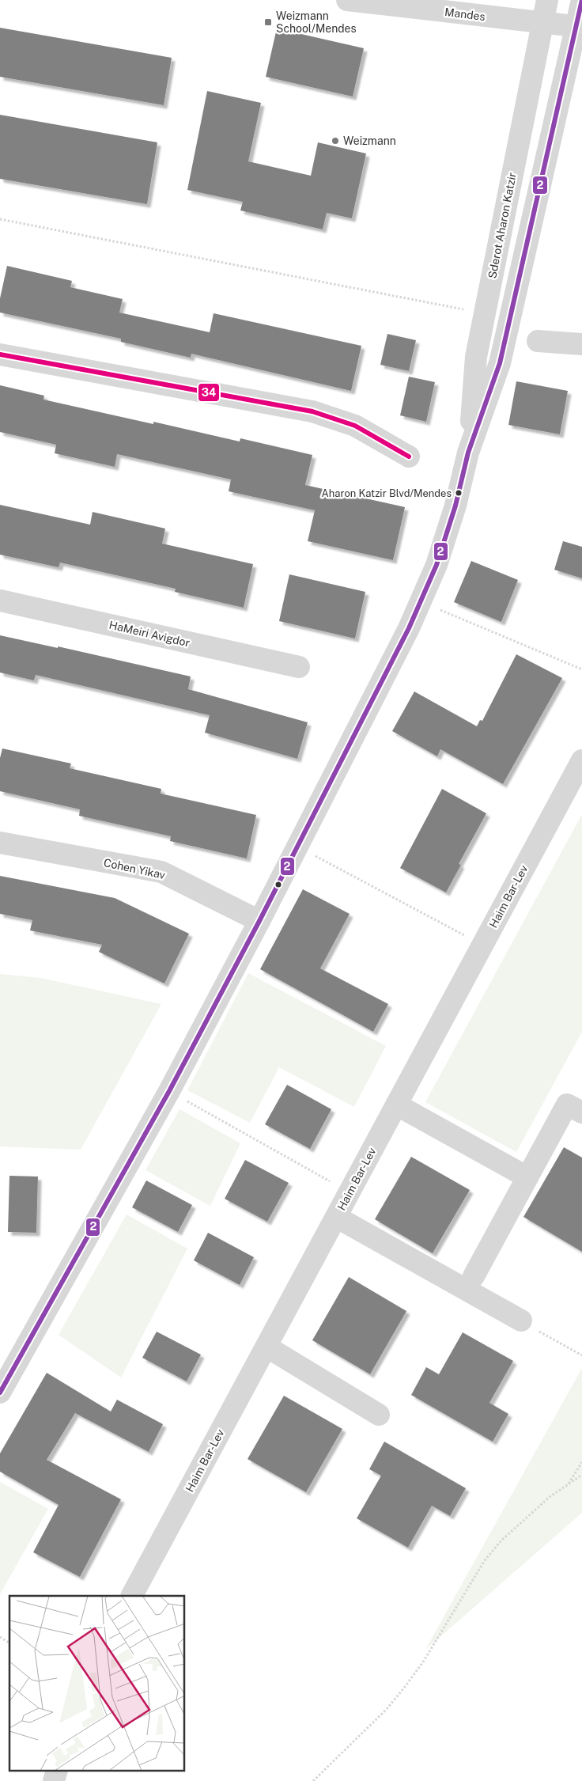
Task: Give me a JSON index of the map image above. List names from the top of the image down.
{
  "streets": {
    "street": [
      "Mandes",
      "Sderot Aharon Katzir",
      "HaMeiri Avigdor",
      "Cohen Yikav",
      "Haim Bar-Lev"
    ]
  },
  "crossings": [
    ["Mandes", "Sderot Aharon Katzir"],
    ["Sderot Aharon Katzir", "Cohen Yikav"]
  ],
  "places": {
    "transit": ["Weizmann School/Mendes"],
    "other": ["Weizmann", "Aharon Katzir Blvd/Mendes"]
  },
  "lines": ["transit line 2", "transit line 34"]
}
